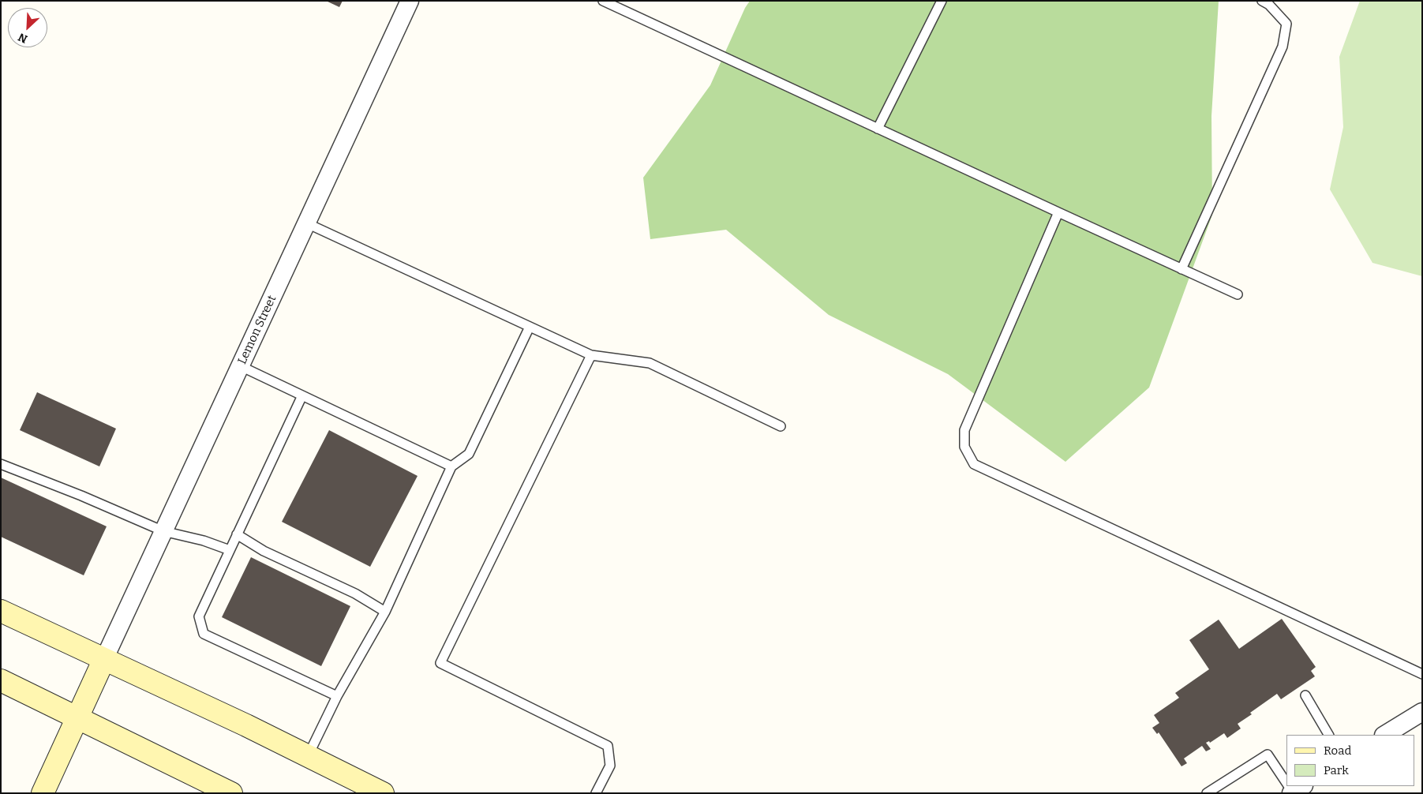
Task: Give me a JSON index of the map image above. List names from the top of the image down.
{
  "streets": {
    "street": ["Lemon Street"]
  },
  "legend": ["Road", "Park"],
  "north": "bottom left"
}
